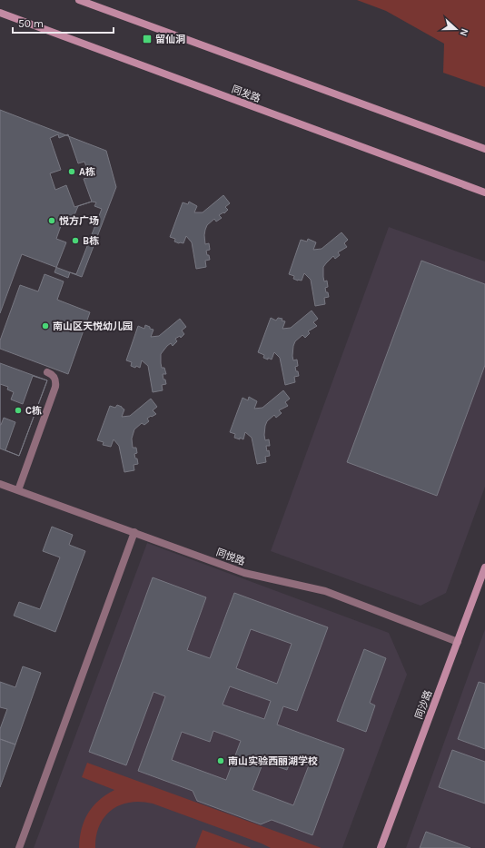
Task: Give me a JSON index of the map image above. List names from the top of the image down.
{
  "streets": {
    "main road": ["同发路", "同沙路"],
    "street": ["同悦路"]
  },
  "crossings": [
    ["同悦路", "同沙路"]
  ],
  "places": {
    "transit": ["留仙洞"],
    "other": [
      "A栋",
      "悦方广场",
      "B栋",
      "南山区天悦幼儿园",
      "C栋",
      "南山实验西丽湖学校"
    ]
  },
  "scale_bar": "50 m",
  "north": "right"
}
